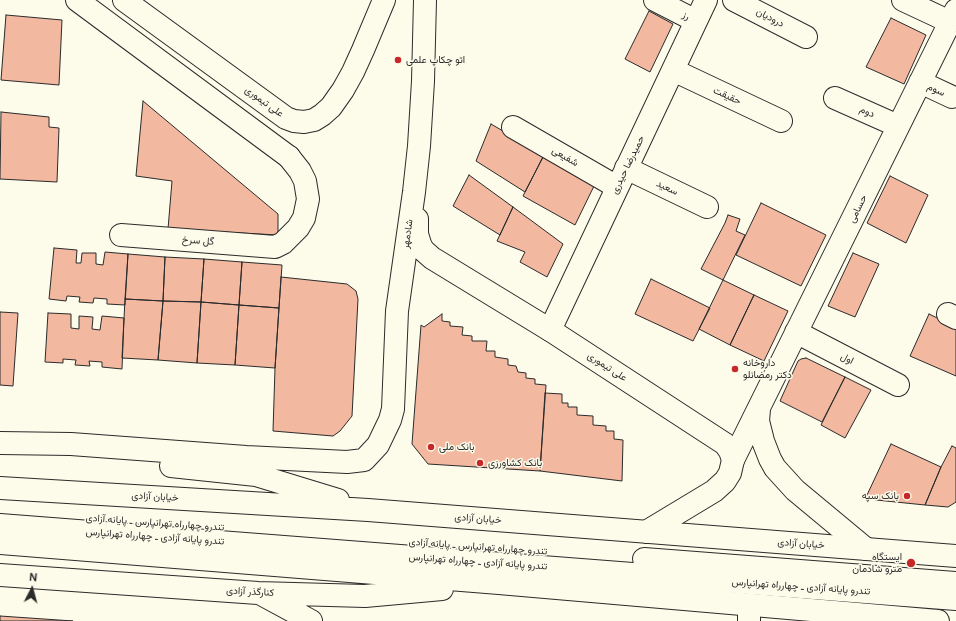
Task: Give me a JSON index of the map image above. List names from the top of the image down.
{
  "streets": {
    "main road": [
      "رز",
      "درودیان",
      "سوم",
      "حقیقت",
      "علی تیموری",
      "دوم",
      "شفیعی",
      "حمیدرضا حیدری",
      "سعید",
      "حسامی",
      "شادمهر",
      "گل سرخ",
      "اول",
      "خیابان آزادی",
      "تندرو چهارراه تهرانپارس ـ پایانه آزادی",
      "تندرو پایانه آزادی ـ چهارراه تهرانپارس",
      "کنارگذر آزادی"
    ]
  },
  "crossings": [
    ["رز", "حمیدرضا حیدری"],
    ["سوم", "حسامی"],
    ["حقیقت", "حمیدرضا حیدری"],
    ["علی تیموری", "حمیدرضا حیدری"],
    ["علی تیموری", "حسامی"],
    ["علی تیموری", "شادمهر"],
    ["دوم", "حسامی"],
    ["شفیعی", "حمیدرضا حیدری"],
    ["شفیعی", "سعید"],
    ["حمیدرضا حیدری", "سعید"],
    ["حسامی", "اول"],
    ["حسامی", "خیابان آزادی"]
  ],
  "places": [
    "اتو چکاپ علمی",
    "داروخانه دکتر رمضانلو",
    "بانک ملی",
    "بانک کشاورزی",
    "بانک سپه",
    "ایستگاه مترو شادمان"
  ],
  "north": "top"
}
